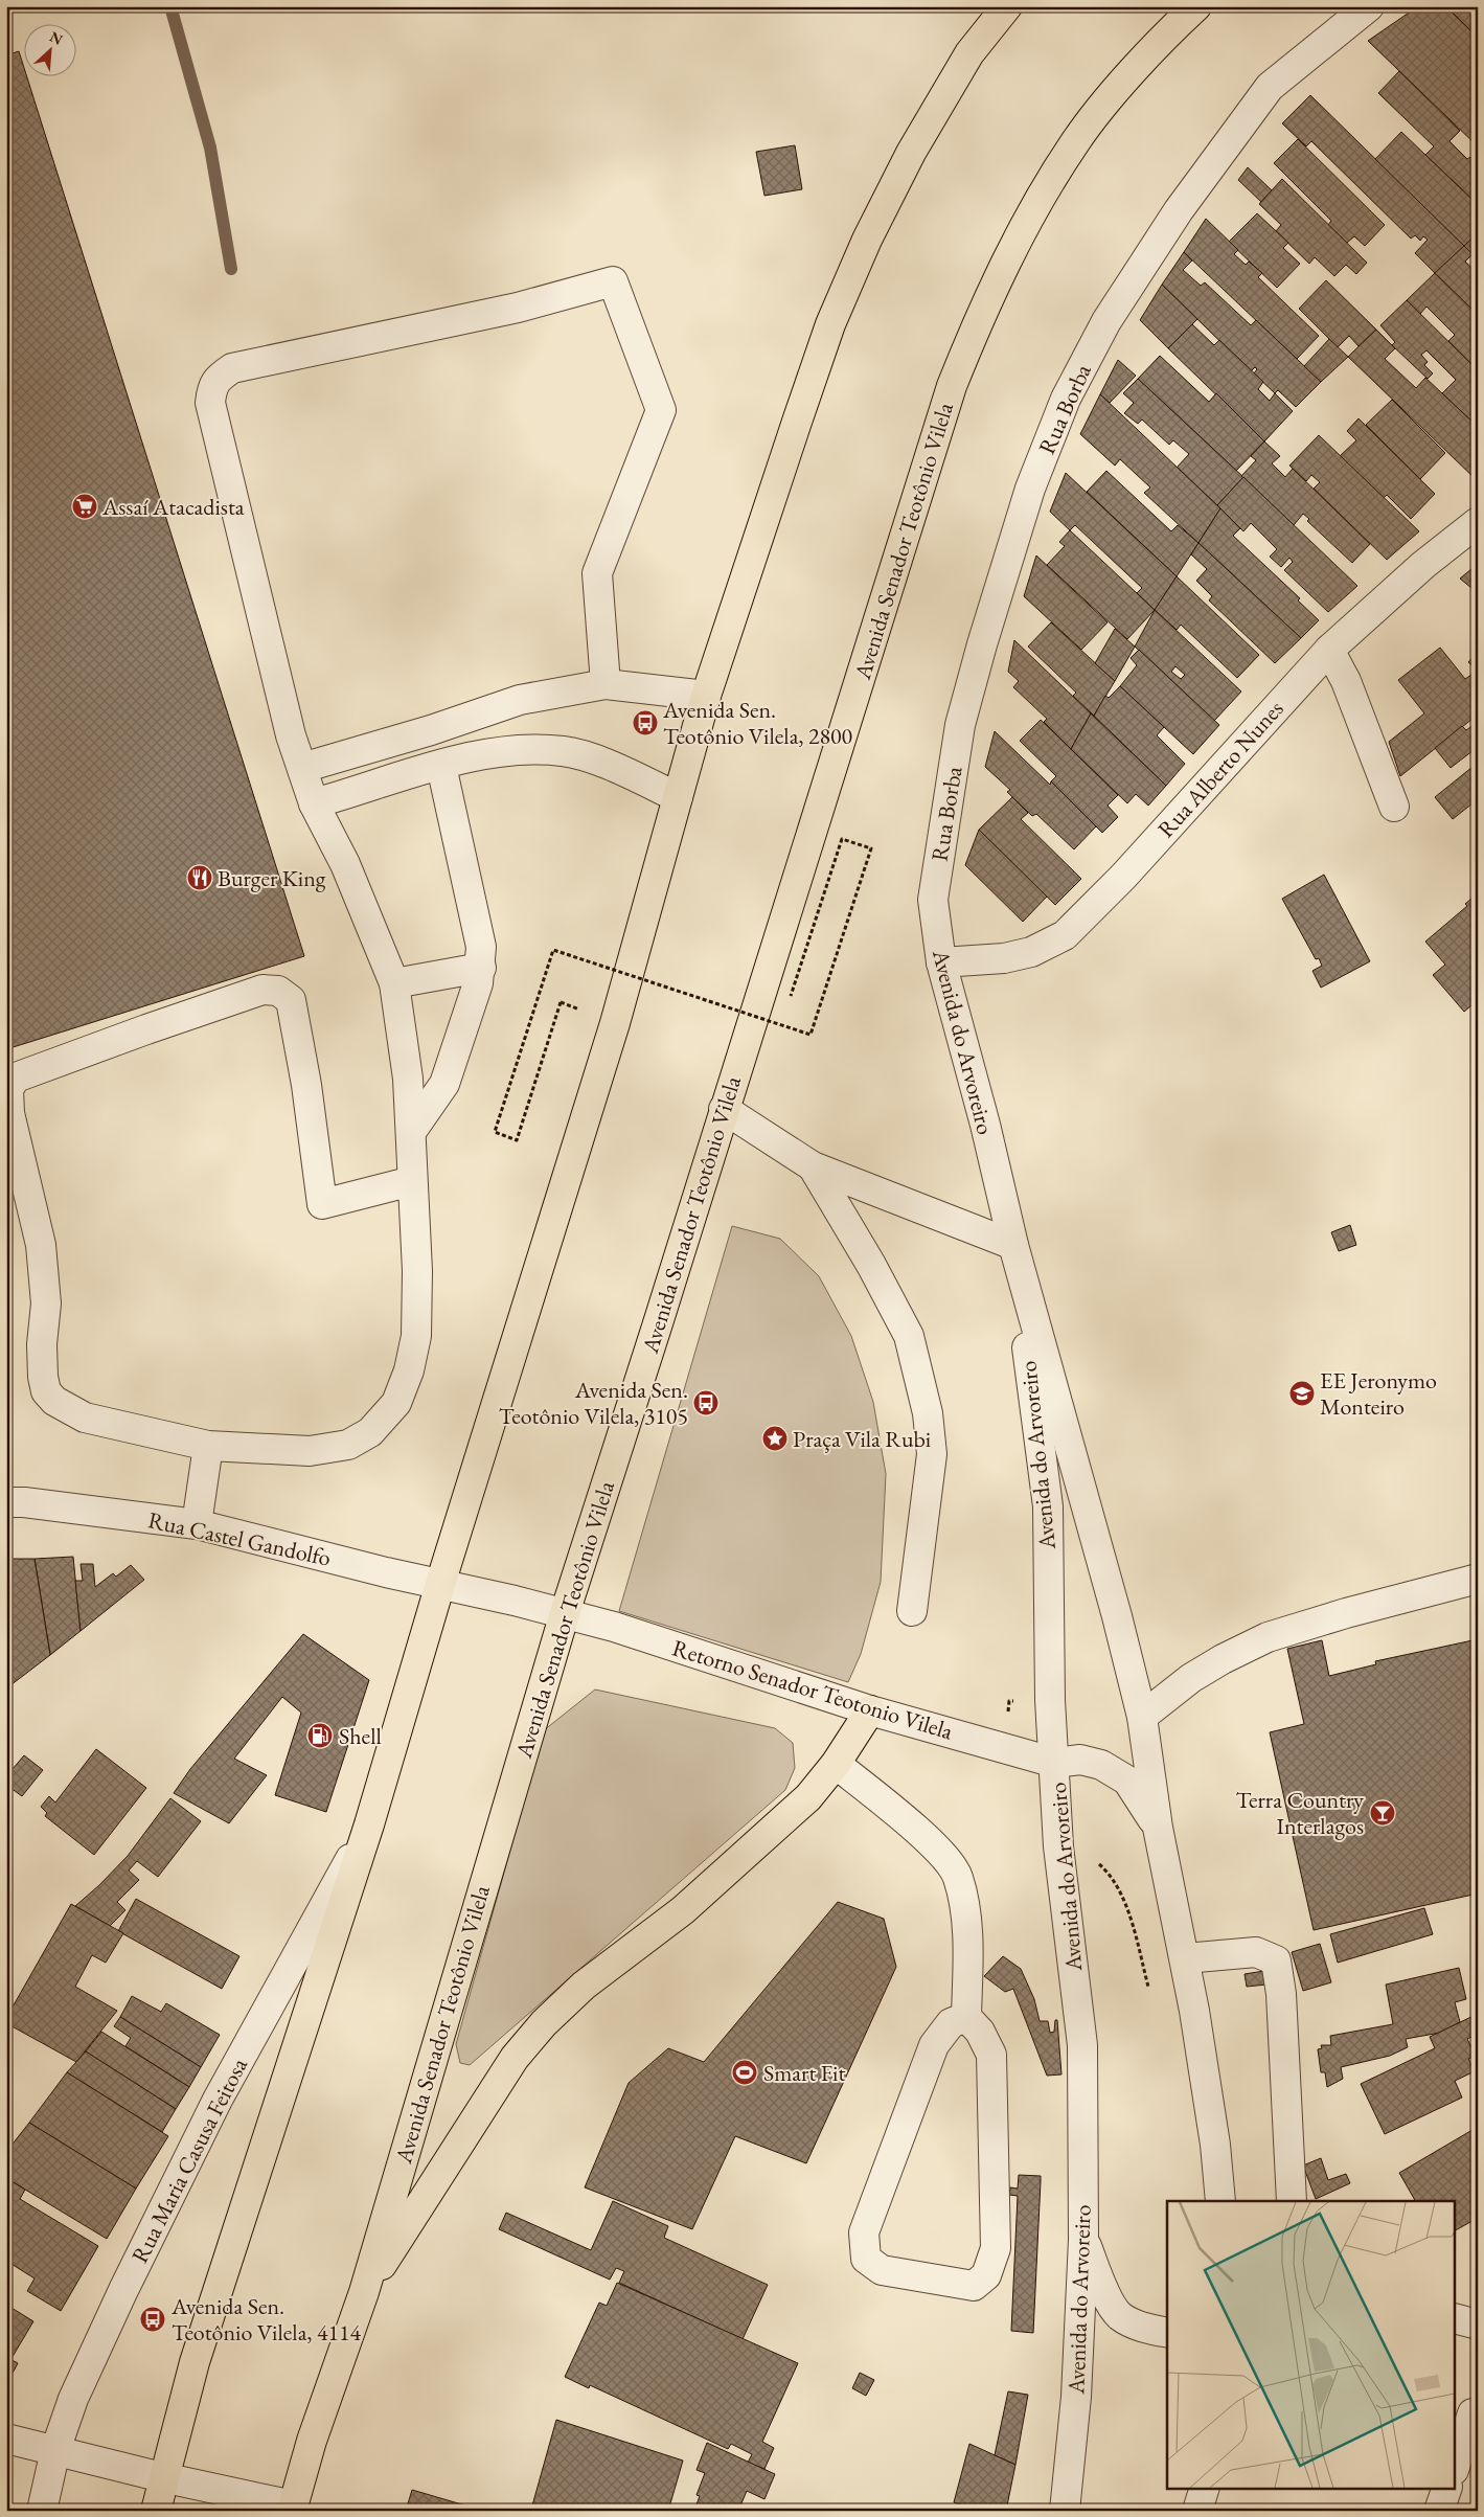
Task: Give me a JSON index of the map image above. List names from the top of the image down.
{
  "streets": {
    "main road": ["Avenida Senador Teotônio Vilela"],
    "street": [
      "Rua Borba",
      "Rua Alberto Nunes",
      "Avenida do Arvoreiro",
      "Rua Castel Gandolfo",
      "Retorno Senador Teotonio Vilela",
      "Rua Maria Casusa Feitosa"
    ]
  },
  "crossings": [
    ["Rua Borba", "Avenida do Arvoreiro"],
    ["Avenida Senador Teotônio Vilela", "Retorno Senador Teotonio Vilela"],
    ["Rua Alberto Nunes", "Avenida do Arvoreiro"],
    ["Avenida do Arvoreiro", "Retorno Senador Teotonio Vilela"],
    ["Rua Castel Gandolfo", "Retorno Senador Teotonio Vilela"]
  ],
  "places": {
    "supermarket": ["Assaí Atacadista"],
    "bus stop": ["Avenida Sen. Teotônio Vilela, 2800", "Avenida Sen. Teotônio Vilela, 3105", "Avenida Sen. Teotônio Vilela, 4114"],
    "restaurant": ["Burger King"],
    "school or university": ["EE Jeronymo Monteiro"],
    "place": ["Praça Vila Rubi"],
    "fuel station": ["Shell"],
    "bar": ["Terra Country Interlagos"],
    "sports": ["Smart Fit"]
  },
  "north": "top right"
}
